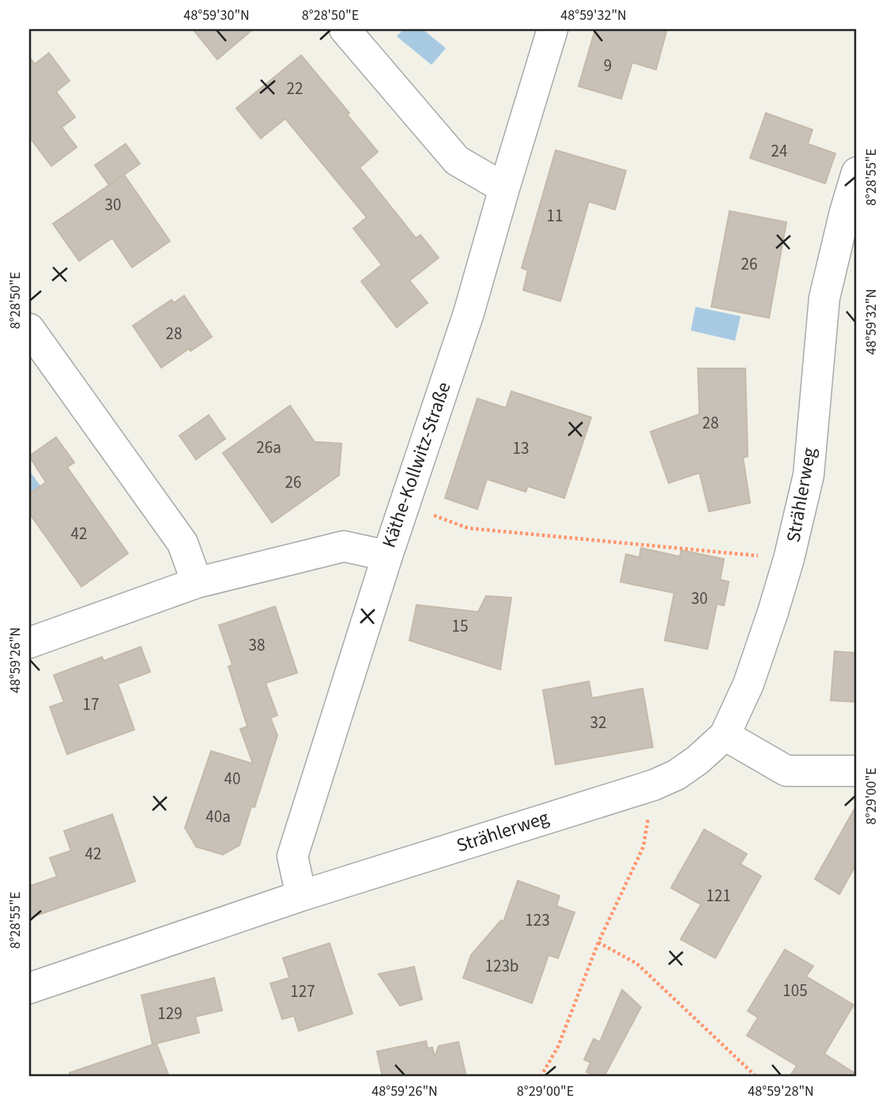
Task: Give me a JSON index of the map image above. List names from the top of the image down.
{
  "streets": {
    "street": ["Käthe-Kollwitz-Straße", "Strählerweg"]
  },
  "house_numbers": [
    "9",
    "22",
    "24",
    "30",
    "11",
    "26",
    "28",
    "28",
    "26a",
    "13",
    "26",
    "42",
    "30",
    "15",
    "38",
    "17",
    "32",
    "40",
    "40a",
    "42",
    "121",
    "123",
    "123b",
    "105",
    "127",
    "129"
  ],
  "coordinates": [
    "48°59'30\"N",
    "8°28'50\"E",
    "48°59'32\"N",
    "8°28'55\"E",
    "48°59'26\"N",
    "8°29'00\"E",
    "48°59'28\"N"
  ]
}
